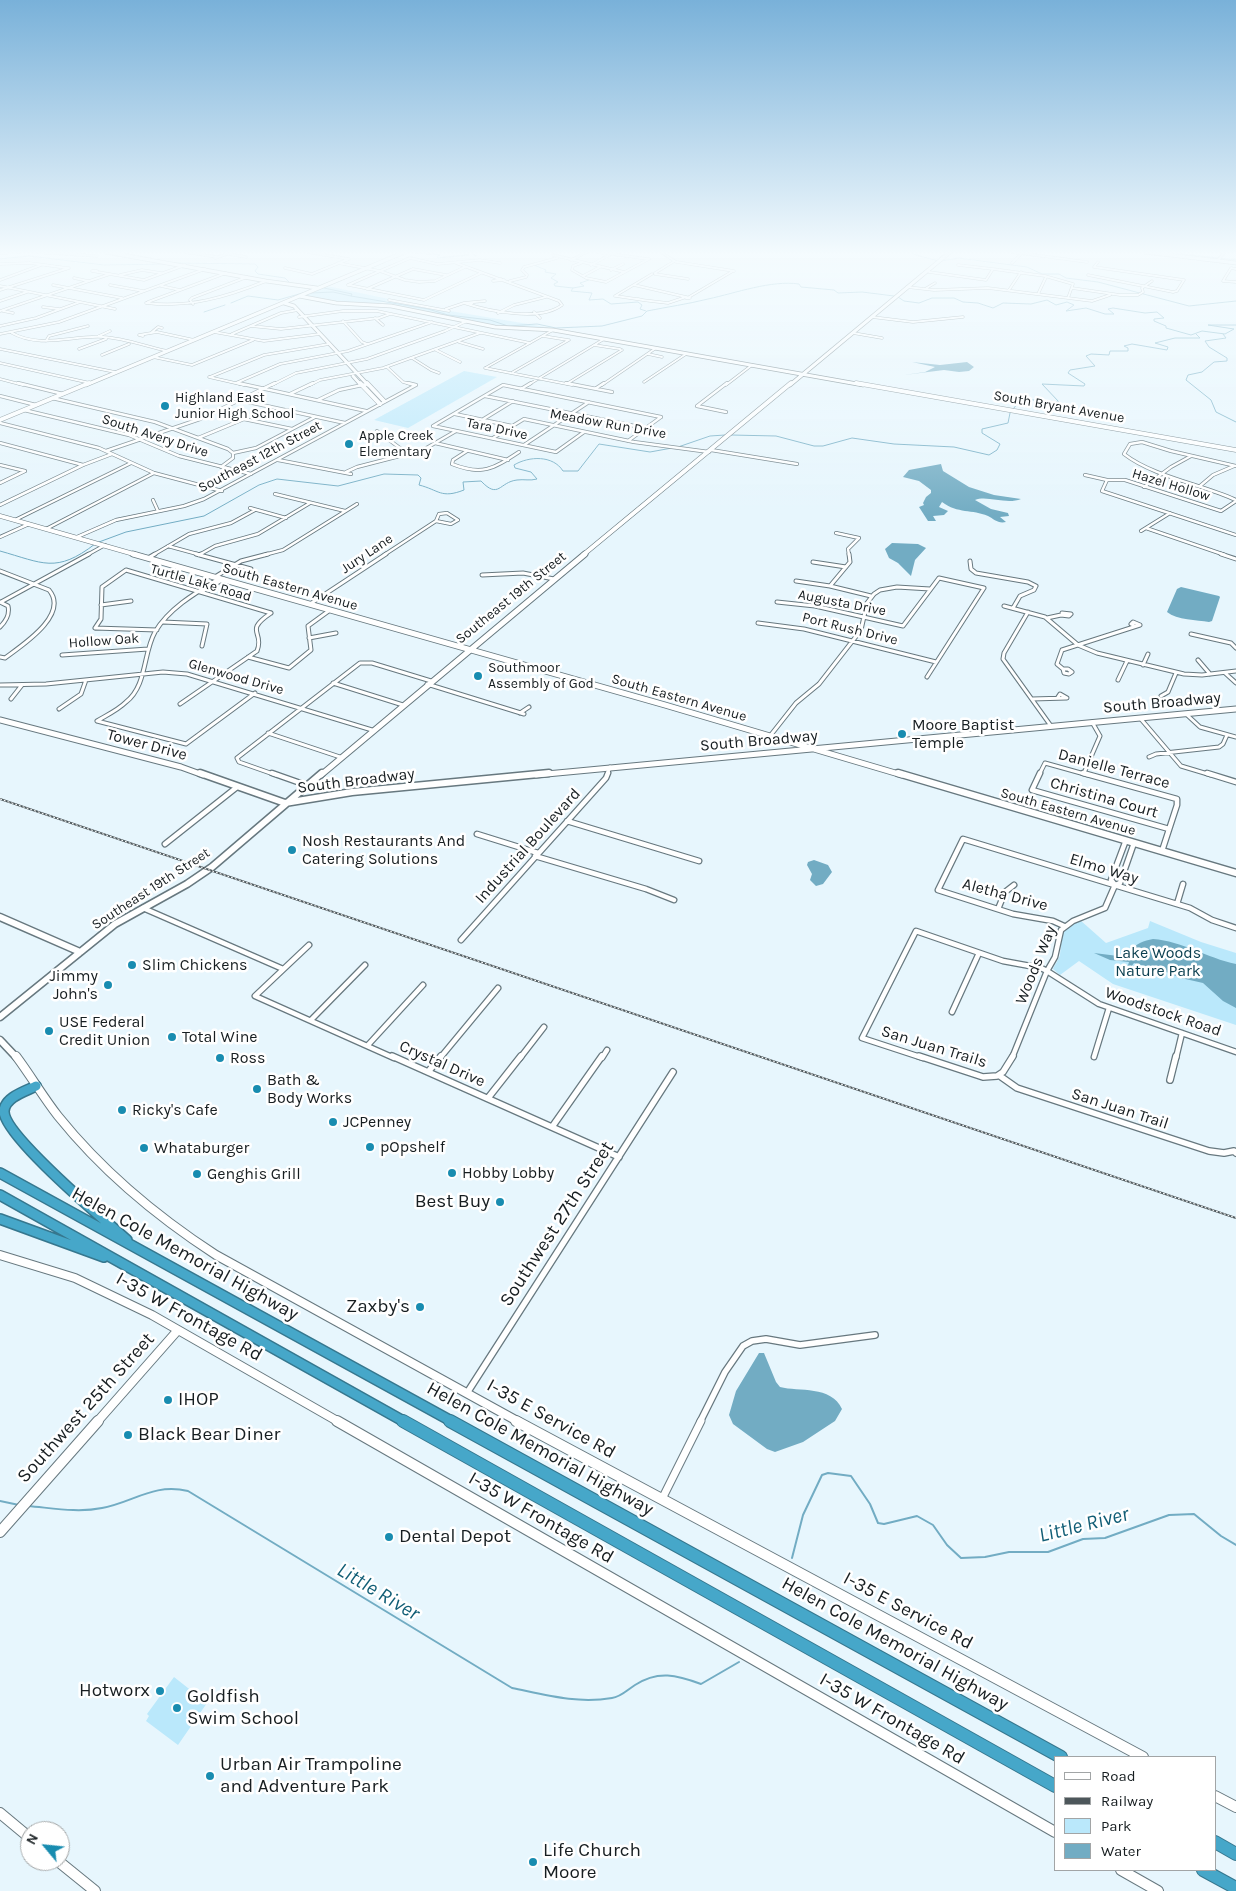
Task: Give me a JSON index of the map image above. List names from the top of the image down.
{
  "streets": {
    "highway": ["Helen Cole Memorial Highway"],
    "street": [
      "South Bryant Avenue",
      "Meadow Run Drive",
      "Tara Drive",
      "South Avery Drive",
      "Southeast 12th Street",
      "Hazel Hollow",
      "Jury Lane",
      "Turtle Lake Road",
      "South Eastern Avenue",
      "Southeast 19th Street",
      "Augusta Drive",
      "Port Rush Drive",
      "Hollow Oak",
      "Glenwood Drive",
      "South Broadway",
      "Tower Drive",
      "Danielle Terrace",
      "Christina Court",
      "Industrial Boulevard",
      "Elmo Way",
      "Aletha Drive",
      "Woods Way",
      "Woodstock Road",
      "San Juan Trails",
      "Crystal Drive",
      "San Juan Trail",
      "Southwest 27th Street",
      "I-35 W Frontage Rd",
      "Southwest 25th Street",
      "I-35 E Service Rd"
    ]
  },
  "crossings": [
    ["South Bryant Avenue", "Southeast 19th Street"],
    ["Meadow Run Drive", "Tara Drive"],
    ["Meadow Run Drive", "Southeast 19th Street"],
    ["South Avery Drive", "Southeast 12th Street"],
    ["Southeast 12th Street", "South Eastern Avenue"],
    ["Jury Lane", "South Eastern Avenue"],
    ["South Eastern Avenue", "Southeast 19th Street"],
    ["South Eastern Avenue", "South Broadway"],
    ["South Eastern Avenue", "Woods Way"],
    ["Southeast 19th Street", "Glenwood Drive"],
    ["Southeast 19th Street", "South Broadway"],
    ["Southeast 19th Street", "Tower Drive"],
    ["South Broadway", "Tower Drive"],
    ["South Broadway", "Industrial Boulevard"],
    ["Danielle Terrace", "Christina Court"],
    ["Elmo Way", "Aletha Drive"],
    ["Elmo Way", "Woods Way"],
    ["Aletha Drive", "Woods Way"],
    ["Woods Way", "Woodstock Road"],
    ["Woods Way", "San Juan Trails"],
    ["Woods Way", "San Juan Trail"],
    ["Woodstock Road", "San Juan Trails"],
    ["San Juan Trails", "San Juan Trail"],
    ["Crystal Drive", "Southwest 27th Street"],
    ["Southwest 27th Street", "I-35 E Service Rd"],
    ["I-35 W Frontage Rd", "Southwest 25th Street"]
  ],
  "water": ["Little River"],
  "parks": ["Lake Woods Nature Park"],
  "places": [
    "Highland East Junior High School",
    "Apple Creek Elementary",
    "Southmoor Assembly of God",
    "Moore Baptist Temple",
    "Nosh Restaurants And Catering Solutions",
    "Slim Chickens",
    "Jimmy John's",
    "USE Federal Credit Union",
    "Total Wine",
    "Ross",
    "Bath & Body Works",
    "Ricky's Cafe",
    "JCPenney",
    "pOpshelf",
    "Whataburger",
    "Hobby Lobby",
    "Genghis Grill",
    "Best Buy",
    "Zaxby's",
    "IHOP",
    "Black Bear Diner",
    "Dental Depot",
    "Hotworx",
    "Goldfish Swim School",
    "Urban Air Trampoline and Adventure Park",
    "Life Church Moore"
  ],
  "legend": [
    "Road",
    "Railway",
    "Park",
    "Water"
  ],
  "north": "top left"
}
